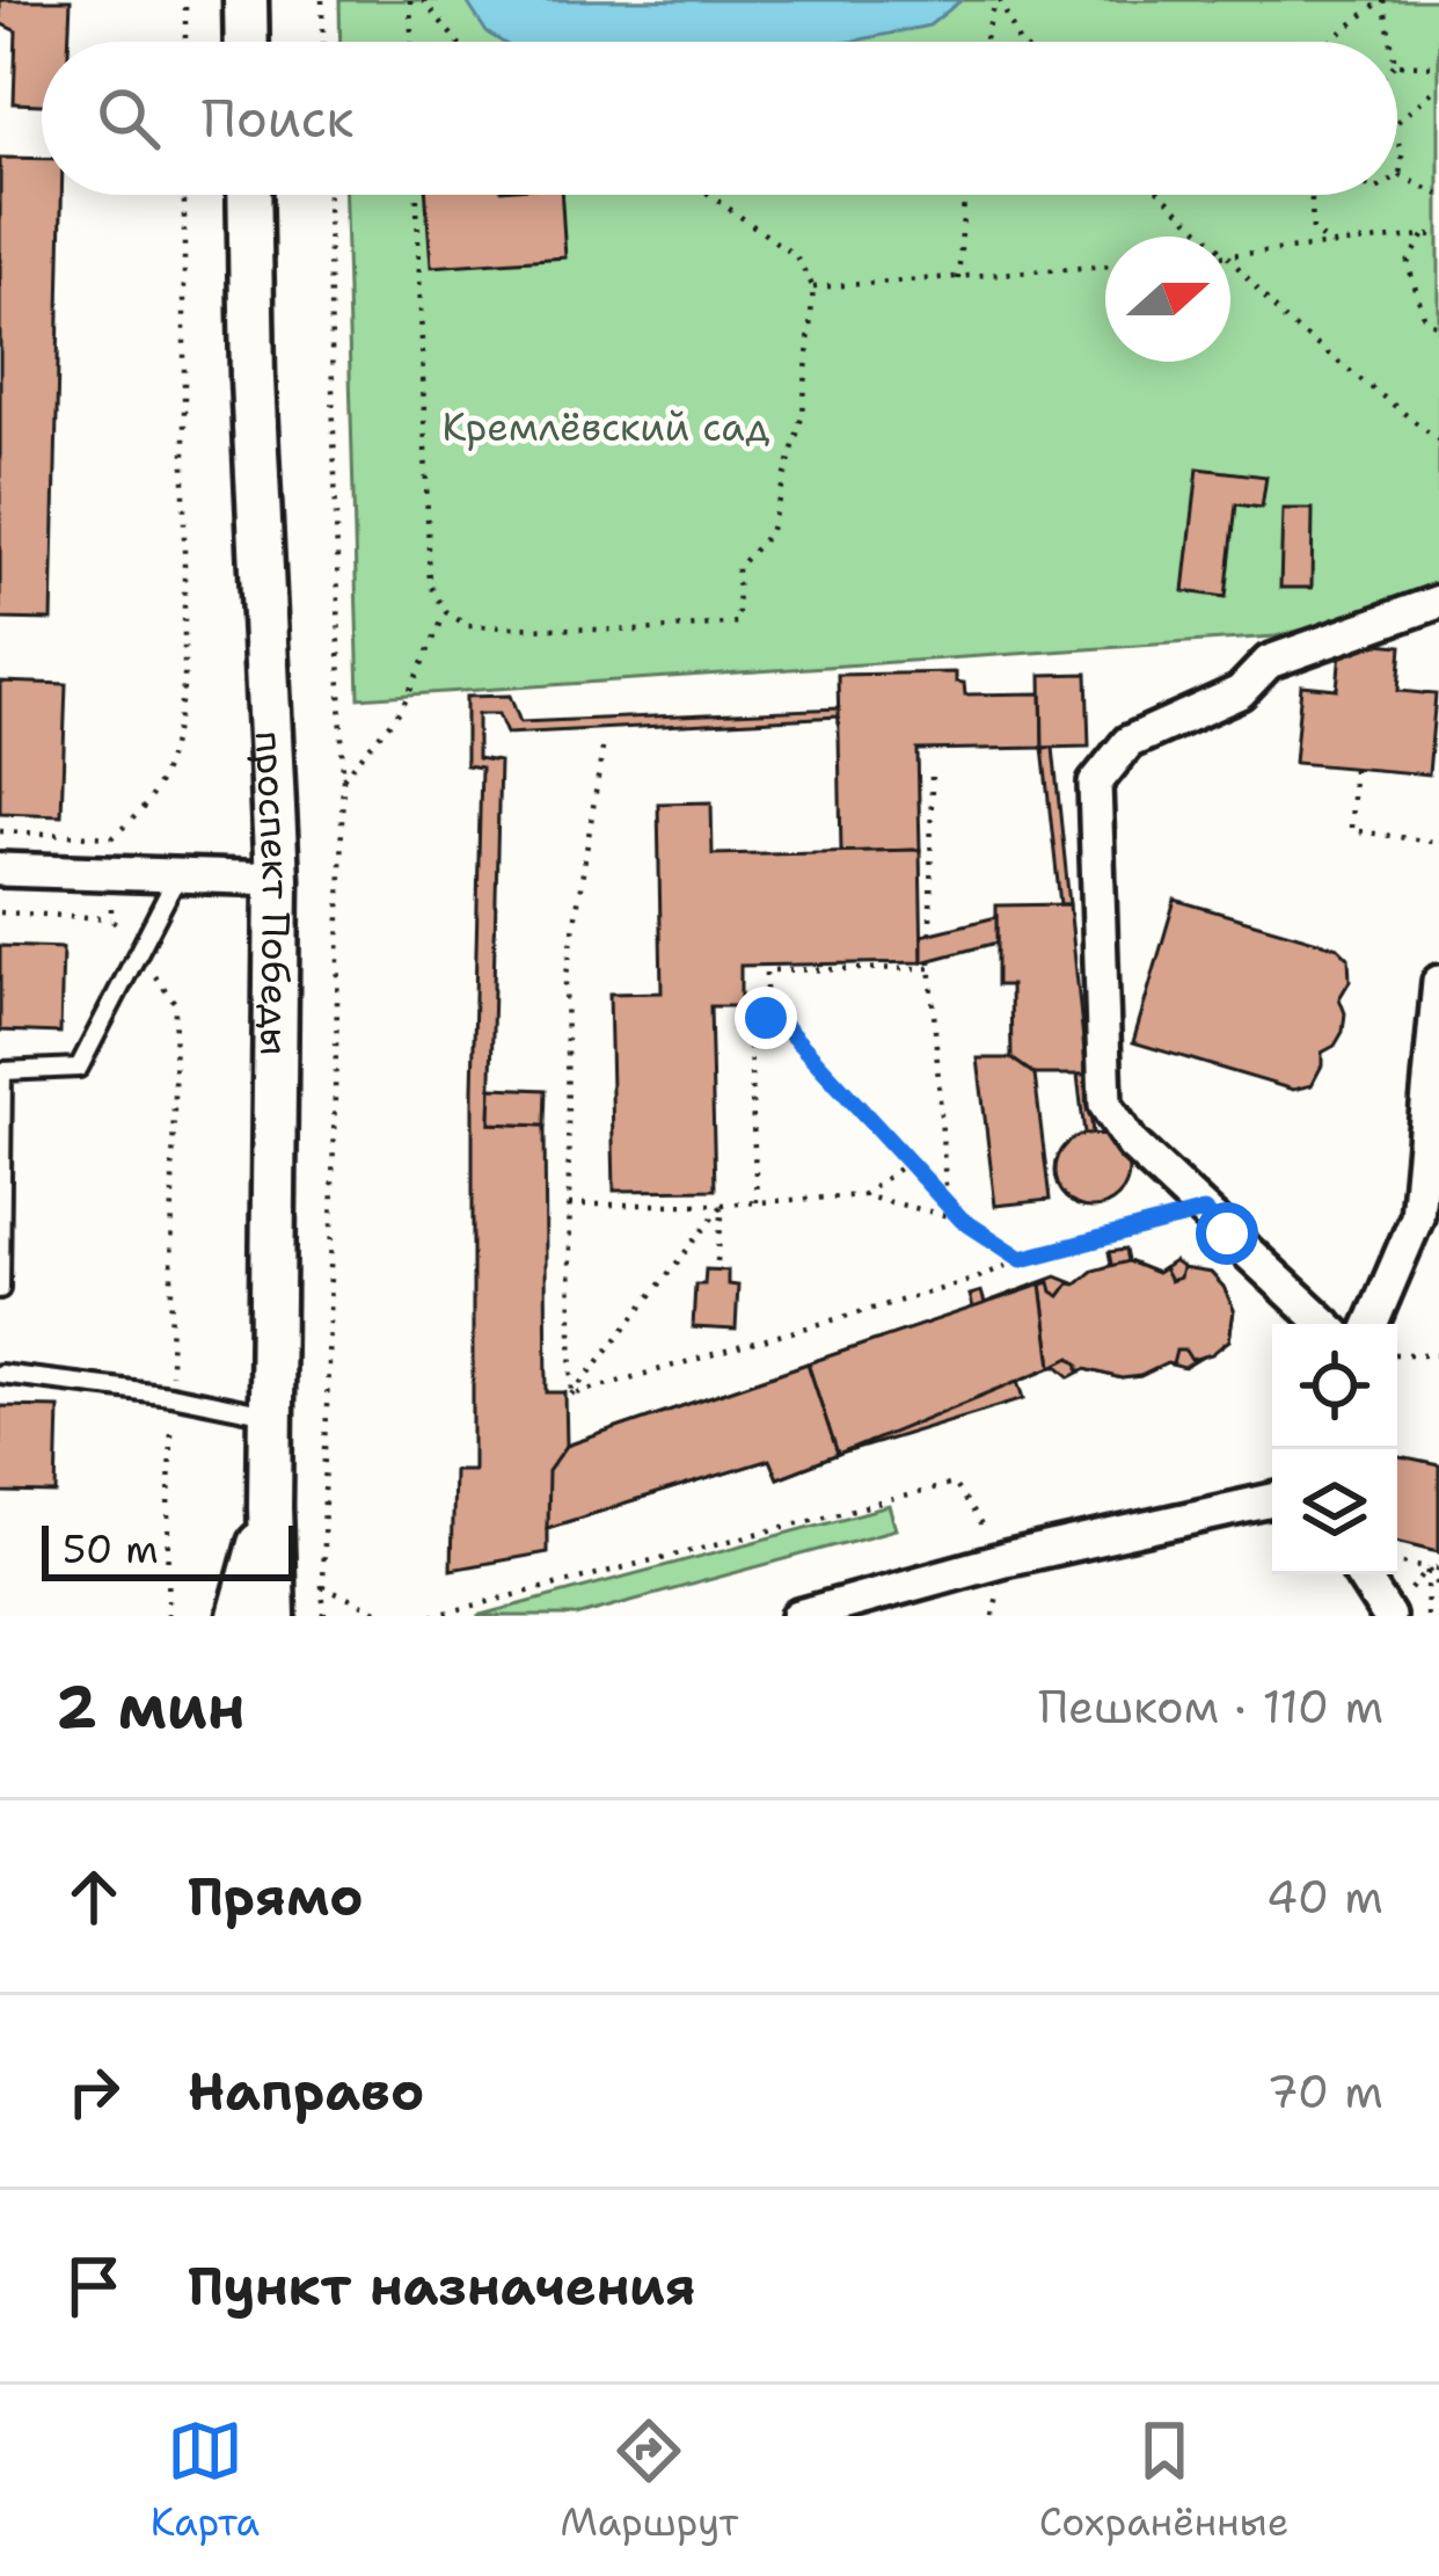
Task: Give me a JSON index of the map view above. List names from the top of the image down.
{
  "streets": {
    "main road": ["проспект Победы"]
  },
  "parks": ["Кремлёвский сад"],
  "scale_bar": "50 m",
  "north": "right",
  "page": {
    "search": "Поиск",
    "scale": "50 m",
    "heading": ["2 мин", "Пешком · 110 m"],
    "list": [
      ["Прямо", "40 m"],
      ["Направо", "70 m"],
      "Пункт назначения"
    ],
    "nav": ["Карта", "Маршрут", "Сохранённые"]
  }
}
